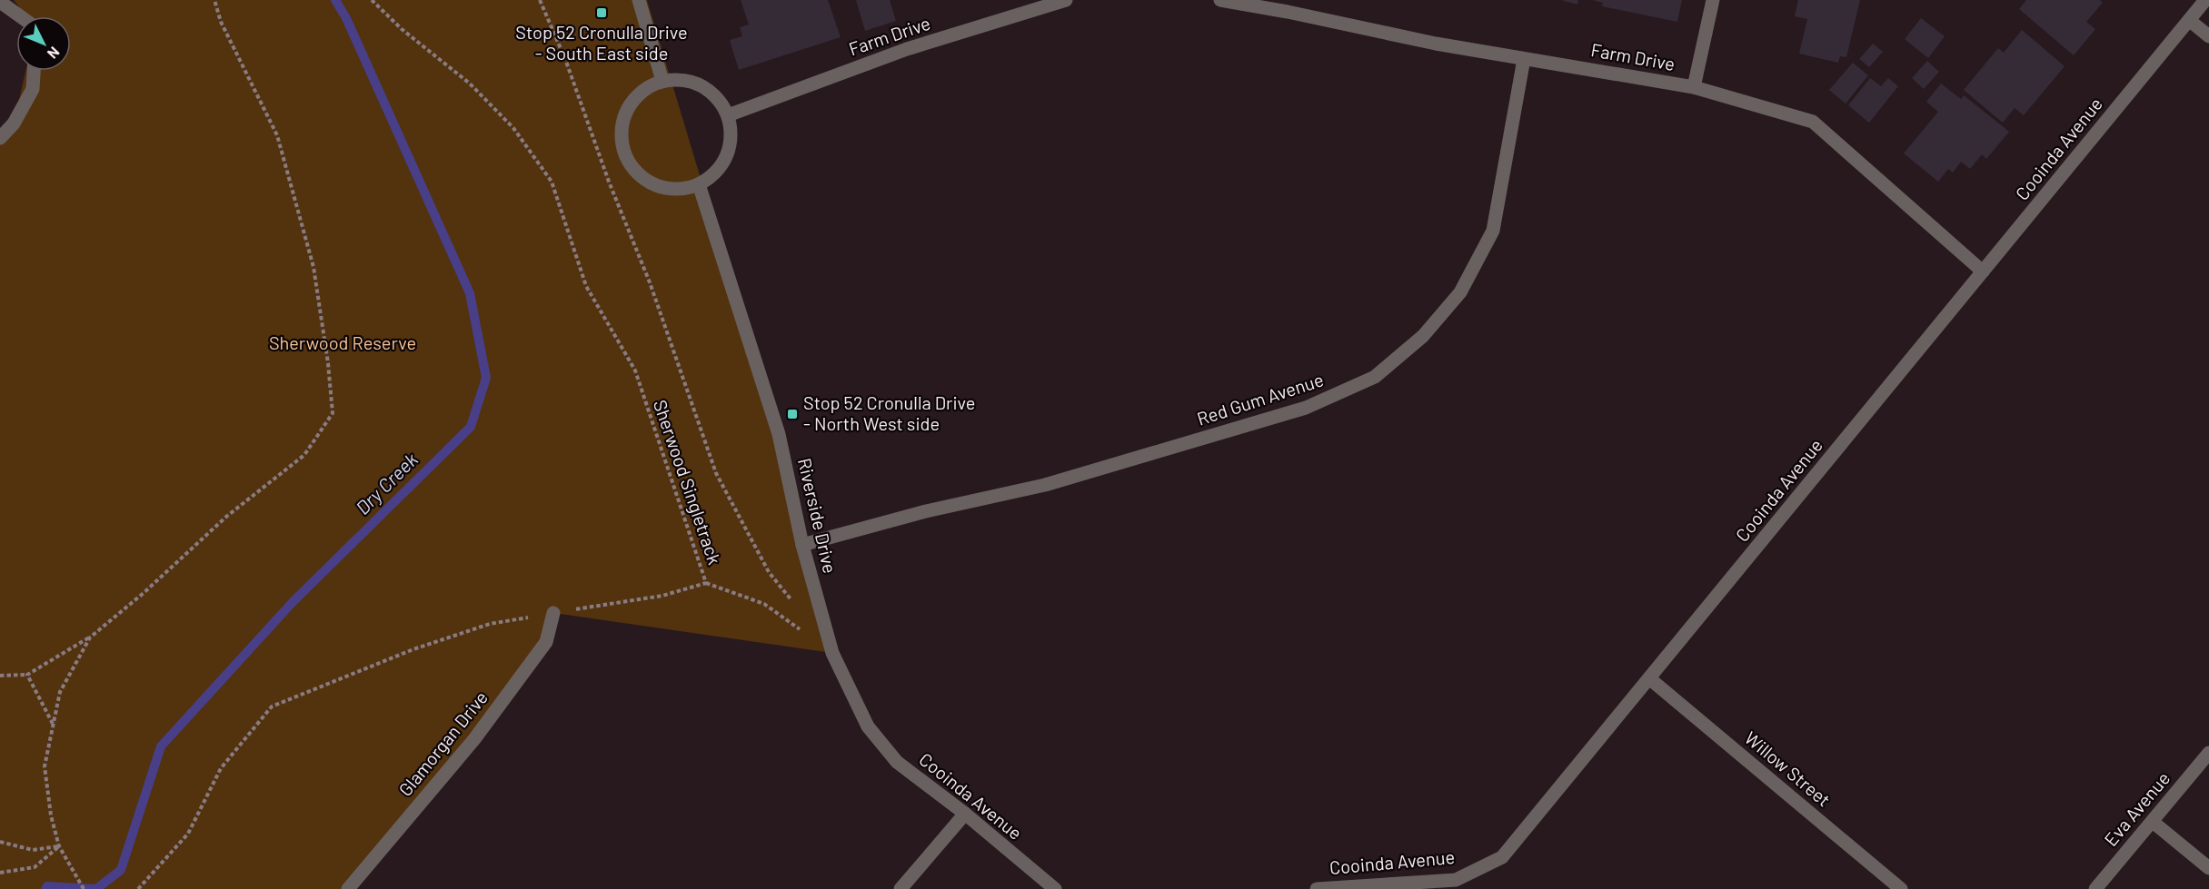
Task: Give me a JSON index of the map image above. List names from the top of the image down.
{
  "streets": {
    "street": [
      "Farm Drive",
      "Cooinda Avenue",
      "Red Gum Avenue",
      "Riverside Drive",
      "Glamorgan Drive",
      "Willow Street",
      "Eva Avenue"
    ],
    "path": ["Sherwood Singletrack"]
  },
  "crossings": [
    ["Farm Drive", "Cooinda Avenue"],
    ["Farm Drive", "Red Gum Avenue"],
    ["Farm Drive", "Riverside Drive"],
    ["Cooinda Avenue", "Riverside Drive"],
    ["Cooinda Avenue", "Willow Street"],
    ["Red Gum Avenue", "Riverside Drive"],
    ["Sherwood Singletrack", "Glamorgan Drive"]
  ],
  "water": ["Dry Creek"],
  "parks": ["Sherwood Reserve"],
  "places": {
    "transit": ["Stop 52 Cronulla Drive - South East side", "Stop 52 Cronulla Drive - North West side"]
  },
  "north": "bottom right"
}
